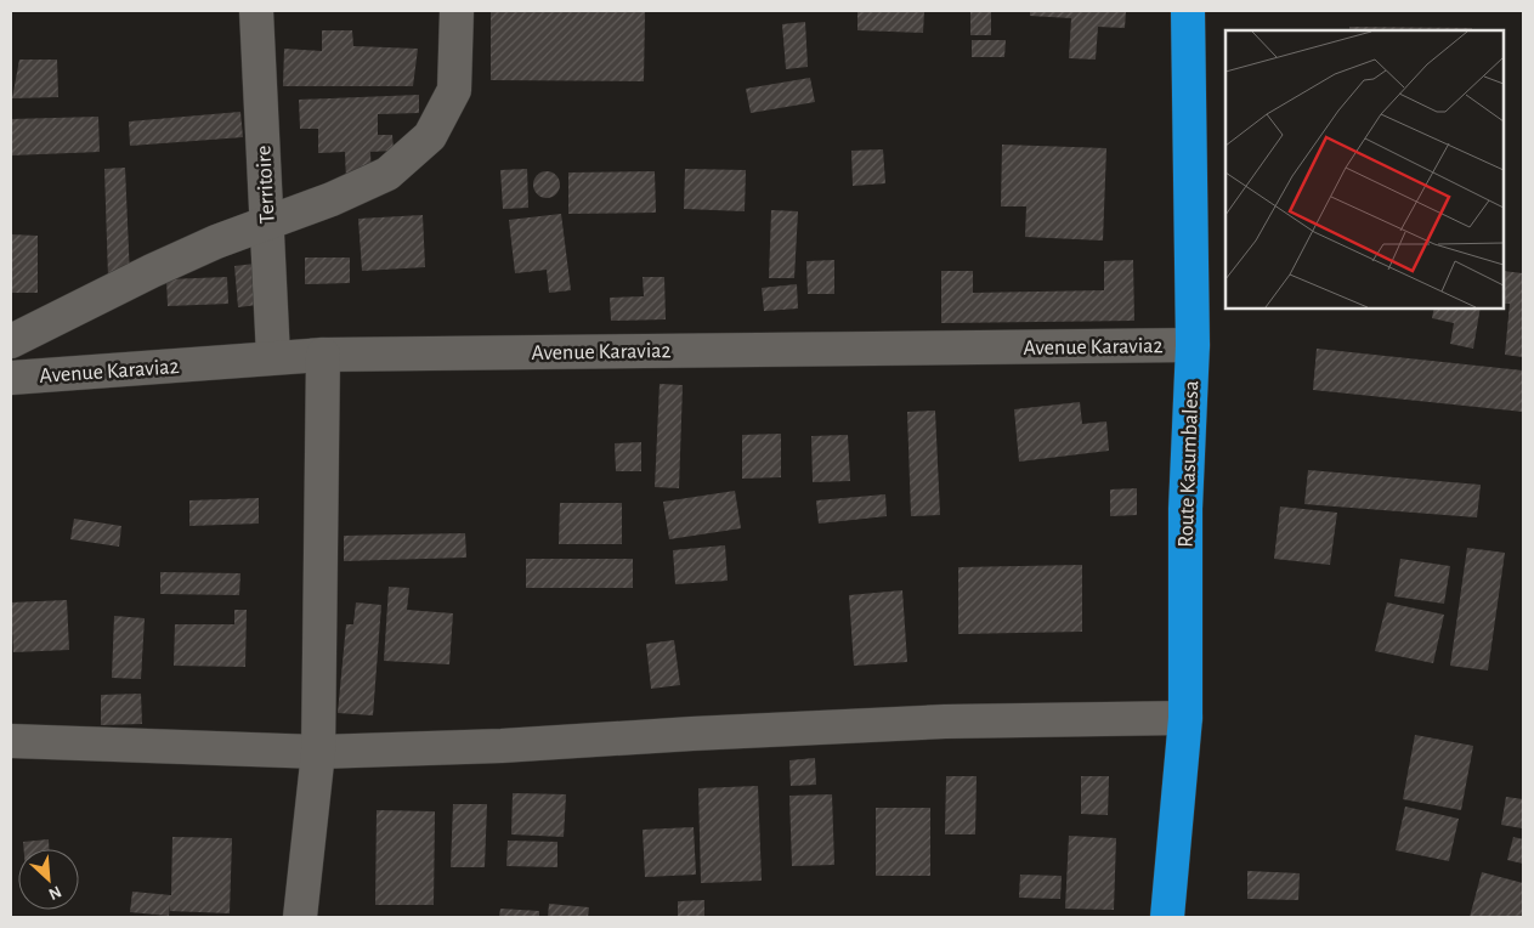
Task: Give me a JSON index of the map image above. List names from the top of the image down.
{
  "streets": {
    "highway": ["Route Kasumbalesa"],
    "street": ["Territoire", "Avenue Karavia2"]
  },
  "crossings": [
    ["Territoire", "Avenue Karavia2"],
    ["Avenue Karavia2", "Route Kasumbalesa"]
  ],
  "north": "bottom right"
}
